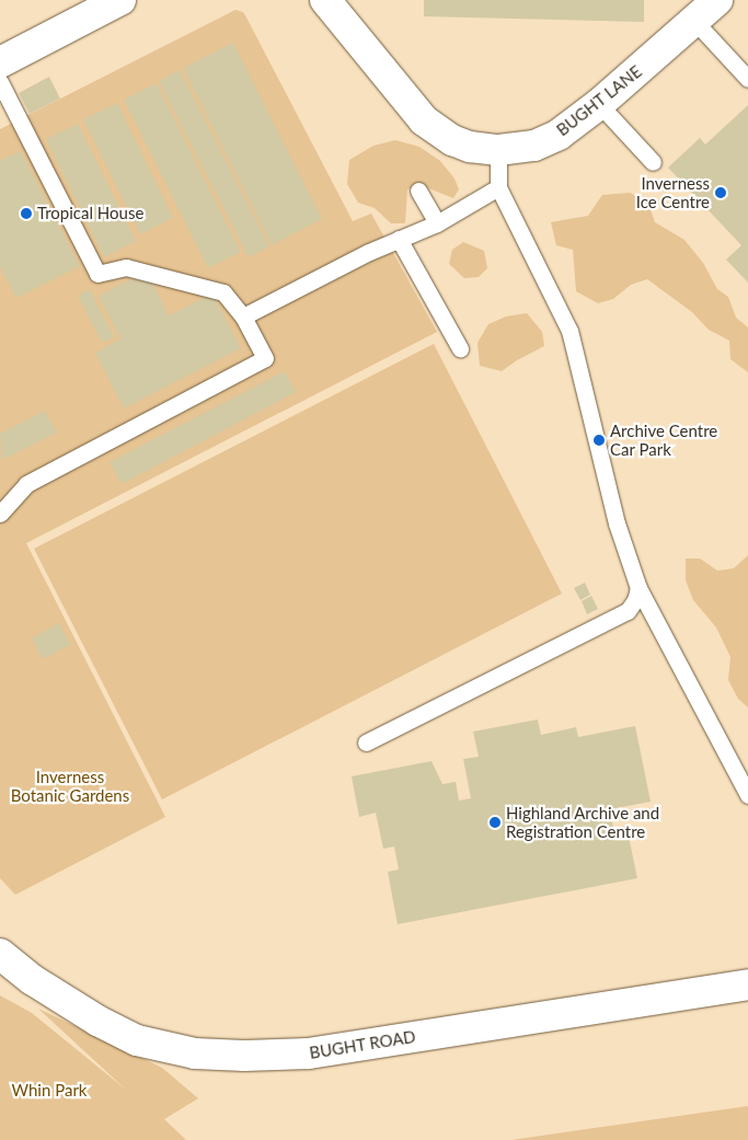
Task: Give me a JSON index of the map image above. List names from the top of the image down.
{
  "streets": {
    "street": ["BUGHT LANE", "BUGHT ROAD"]
  },
  "parks": ["Inverness Botanic Gardens", "Whin Park"],
  "places": [
    "Inverness Ice Centre",
    "Tropical House",
    "Archive Centre Car Park",
    "Highland Archive and Registration Centre"
  ]
}
